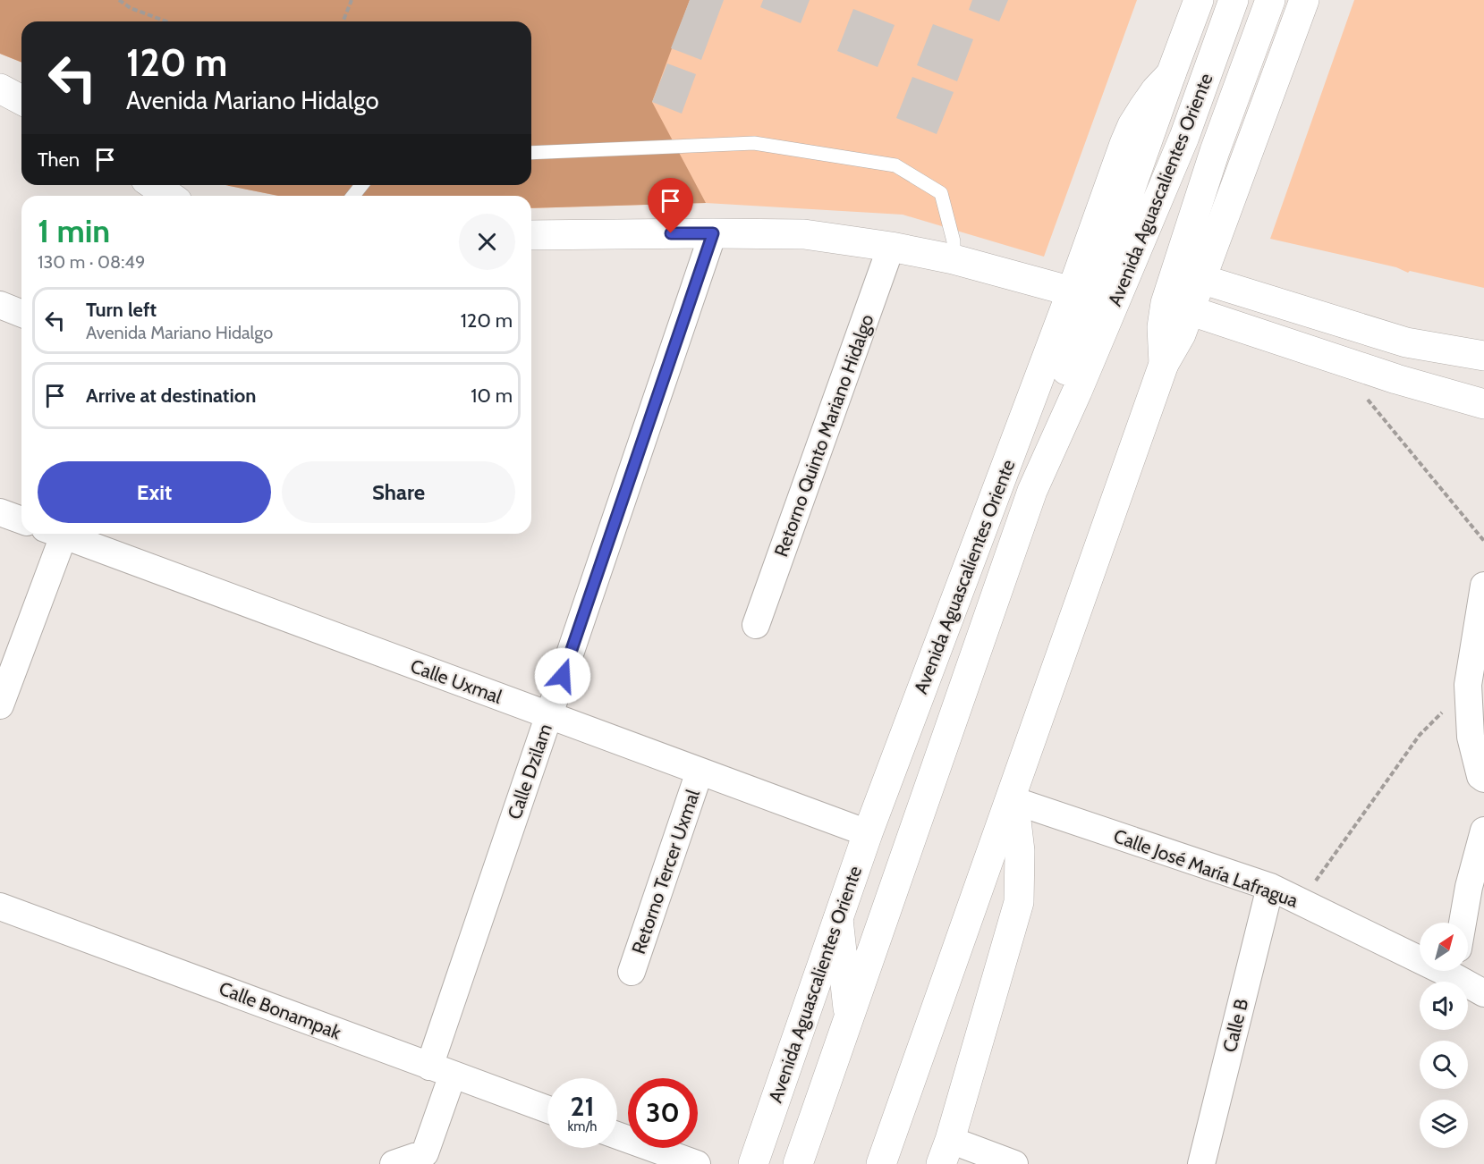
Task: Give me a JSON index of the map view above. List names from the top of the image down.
{
  "streets": {
    "street": [
      "Avenida Aguascalientes Oriente",
      "Retorno Quinto Mariano Hidalgo",
      "Calle Uxmal",
      "Calle Dzilam",
      "Calle José María Lafragua",
      "Retorno Tercer Uxmal",
      "Calle Bonampak",
      "Calle B"
    ]
  },
  "crossings": [
    ["Avenida Aguascalientes Oriente", "Calle Uxmal"],
    ["Avenida Aguascalientes Oriente", "Calle José María Lafragua"],
    ["Calle Uxmal", "Calle Dzilam"],
    ["Calle Uxmal", "Retorno Tercer Uxmal"],
    ["Calle Dzilam", "Calle Bonampak"],
    ["Calle José María Lafragua", "Calle B"]
  ],
  "north": "top right",
  "page": {
    "turn": ["120 m", "Avenida Mariano Hidalgo"],
    "then": "Then",
    "heading": ["1 min", "130 m · 08:49"],
    "list": [
      {
        "name": "Turn left",
        "note": "Avenida Mariano Hidalgo",
        "value": "120 m"
      },
      {
        "name": "Arrive at destination",
        "value": "10 m"
      }
    ],
    "buttons": ["Exit", "Share"],
    "speed": "21 km/h",
    "limit": "30"
  }
}
